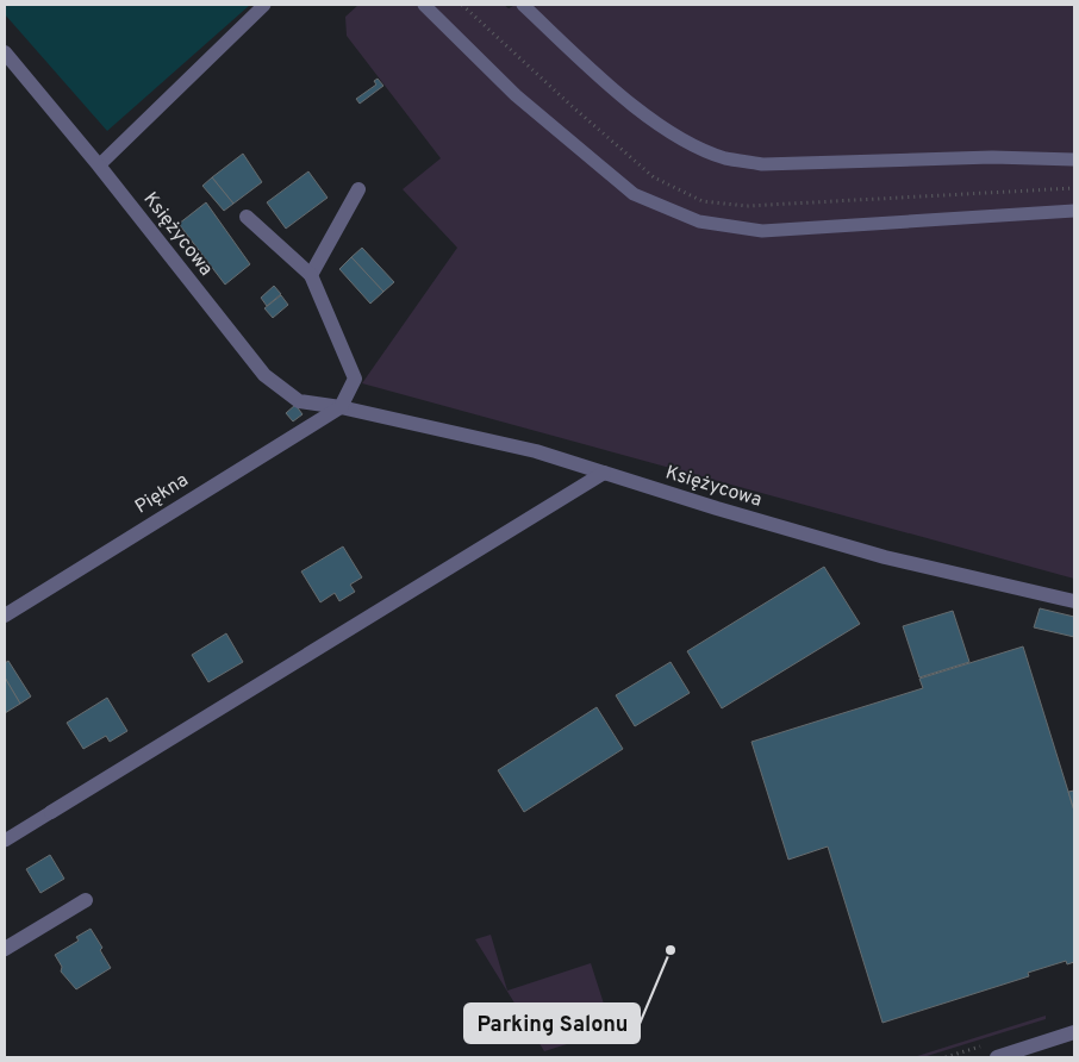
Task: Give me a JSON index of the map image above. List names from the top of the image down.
{
  "streets": {
    "street": ["Księżycowa", "Piękna"]
  },
  "crossings": [
    ["Księżycowa", "Piękna"]
  ],
  "places": ["Parking Salonu"]
}
